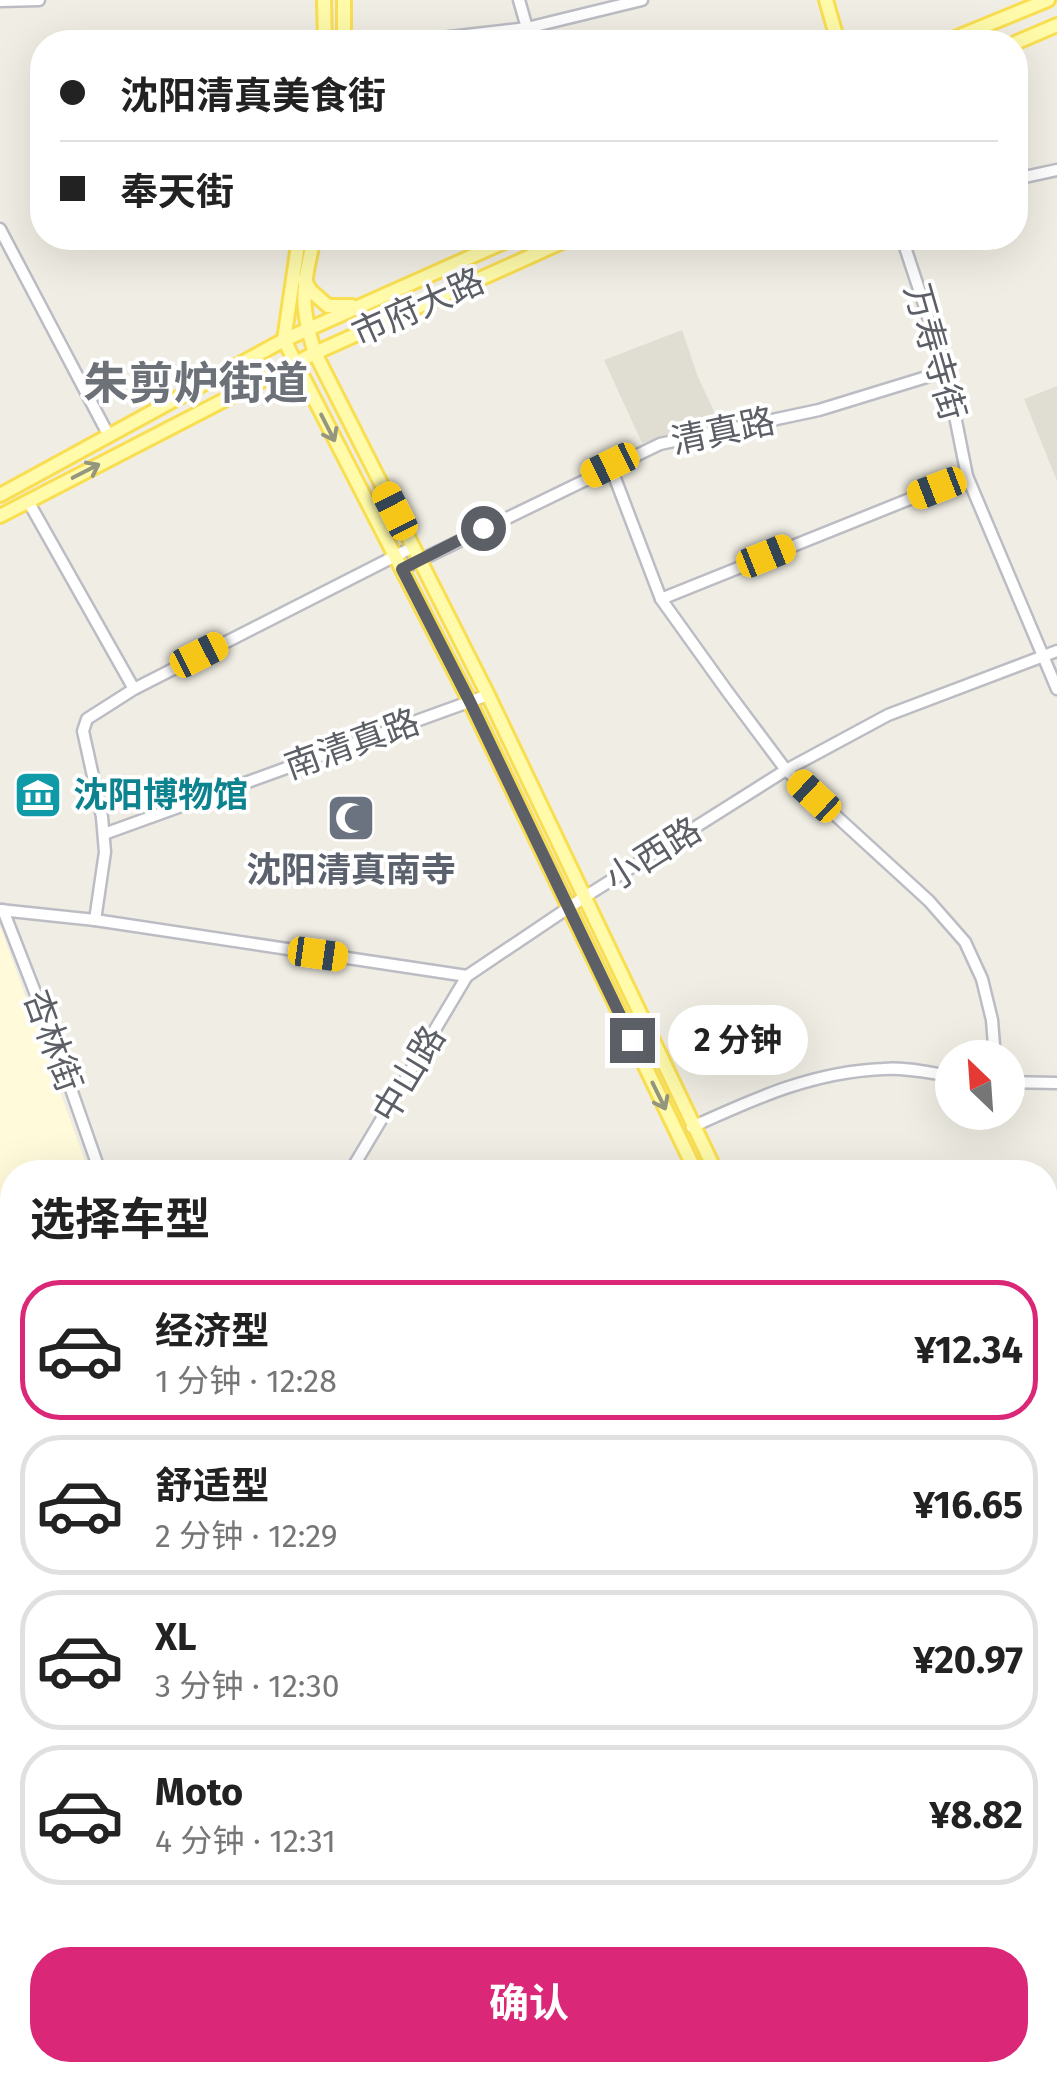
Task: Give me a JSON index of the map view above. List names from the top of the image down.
{
  "streets": {
    "main road": ["市府大路"],
    "street": [
      "万寿寺街",
      "清真路",
      "南清真路",
      "小西路",
      "杏林街",
      "中山路"
    ]
  },
  "crossings": [
    ["万寿寺街", "清真路"],
    ["万寿寺街", "小西路"],
    ["小西路", "中山路"]
  ],
  "districts": ["朱剪炉街道"],
  "places": {
    "museum": ["沈阳博物馆"],
    "mosque": ["沈阳清真南寺"]
  },
  "north": "top left",
  "page": {
    "banner": ["沈阳清真美食街", "奉天街"],
    "bubble": "2 分钟",
    "heading": "选择车型",
    "list": [
      {
        "name": "经济型",
        "note": "1 分钟 · 12:28",
        "value": "¥12.34"
      },
      {
        "name": "舒适型",
        "note": "2 分钟 · 12:29",
        "value": "¥16.65"
      },
      {
        "name": "XL",
        "note": "3 分钟 · 12:30",
        "value": "¥20.97"
      },
      {
        "name": "Moto",
        "note": "4 分钟 · 12:31",
        "value": "¥8.82"
      }
    ],
    "buttons": "确认"
  }
}
